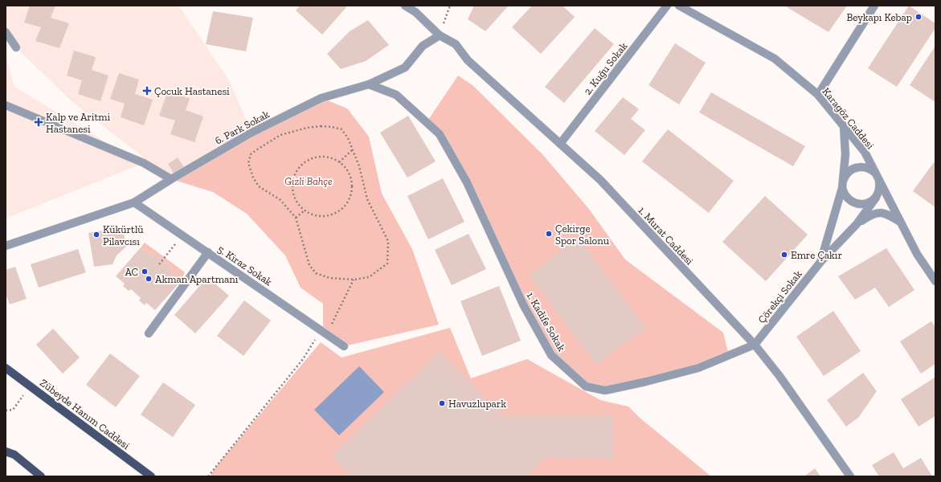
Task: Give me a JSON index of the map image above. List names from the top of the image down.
{
  "streets": {
    "main road": ["Zübeyde Hanım Caddesi"],
    "street": [
      "2. Kuğu Sokak",
      "Karagöz Caddesi",
      "6. Park Sokak",
      "1. Murat Caddesi",
      "5. Kiraz Sokak",
      "Çörekçi Sokak",
      "1. Kadife Sokak"
    ]
  },
  "crossings": [
    ["2. Kuğu Sokak", "1. Murat Caddesi"],
    ["6. Park Sokak", "1. Murat Caddesi"],
    ["6. Park Sokak", "5. Kiraz Sokak"],
    ["6. Park Sokak", "1. Kadife Sokak"],
    ["1. Murat Caddesi", "Çörekçi Sokak"],
    ["1. Murat Caddesi", "1. Kadife Sokak"],
    ["Çörekçi Sokak", "1. Kadife Sokak"]
  ],
  "parks": ["Gizli Bahçe"],
  "places": {
    "other": [
      "Beykapı Kebap",
      "Çekirge Spor Salonu",
      "Kükürtlü Pilavcısı",
      "Emre Çakır",
      "AC",
      "Akman Apartmanı",
      "Havuzlupark"
    ],
    "health": ["Çocuk Hastanesi", "Kalp ve Aritmi Hastanesi"]
  }
}
